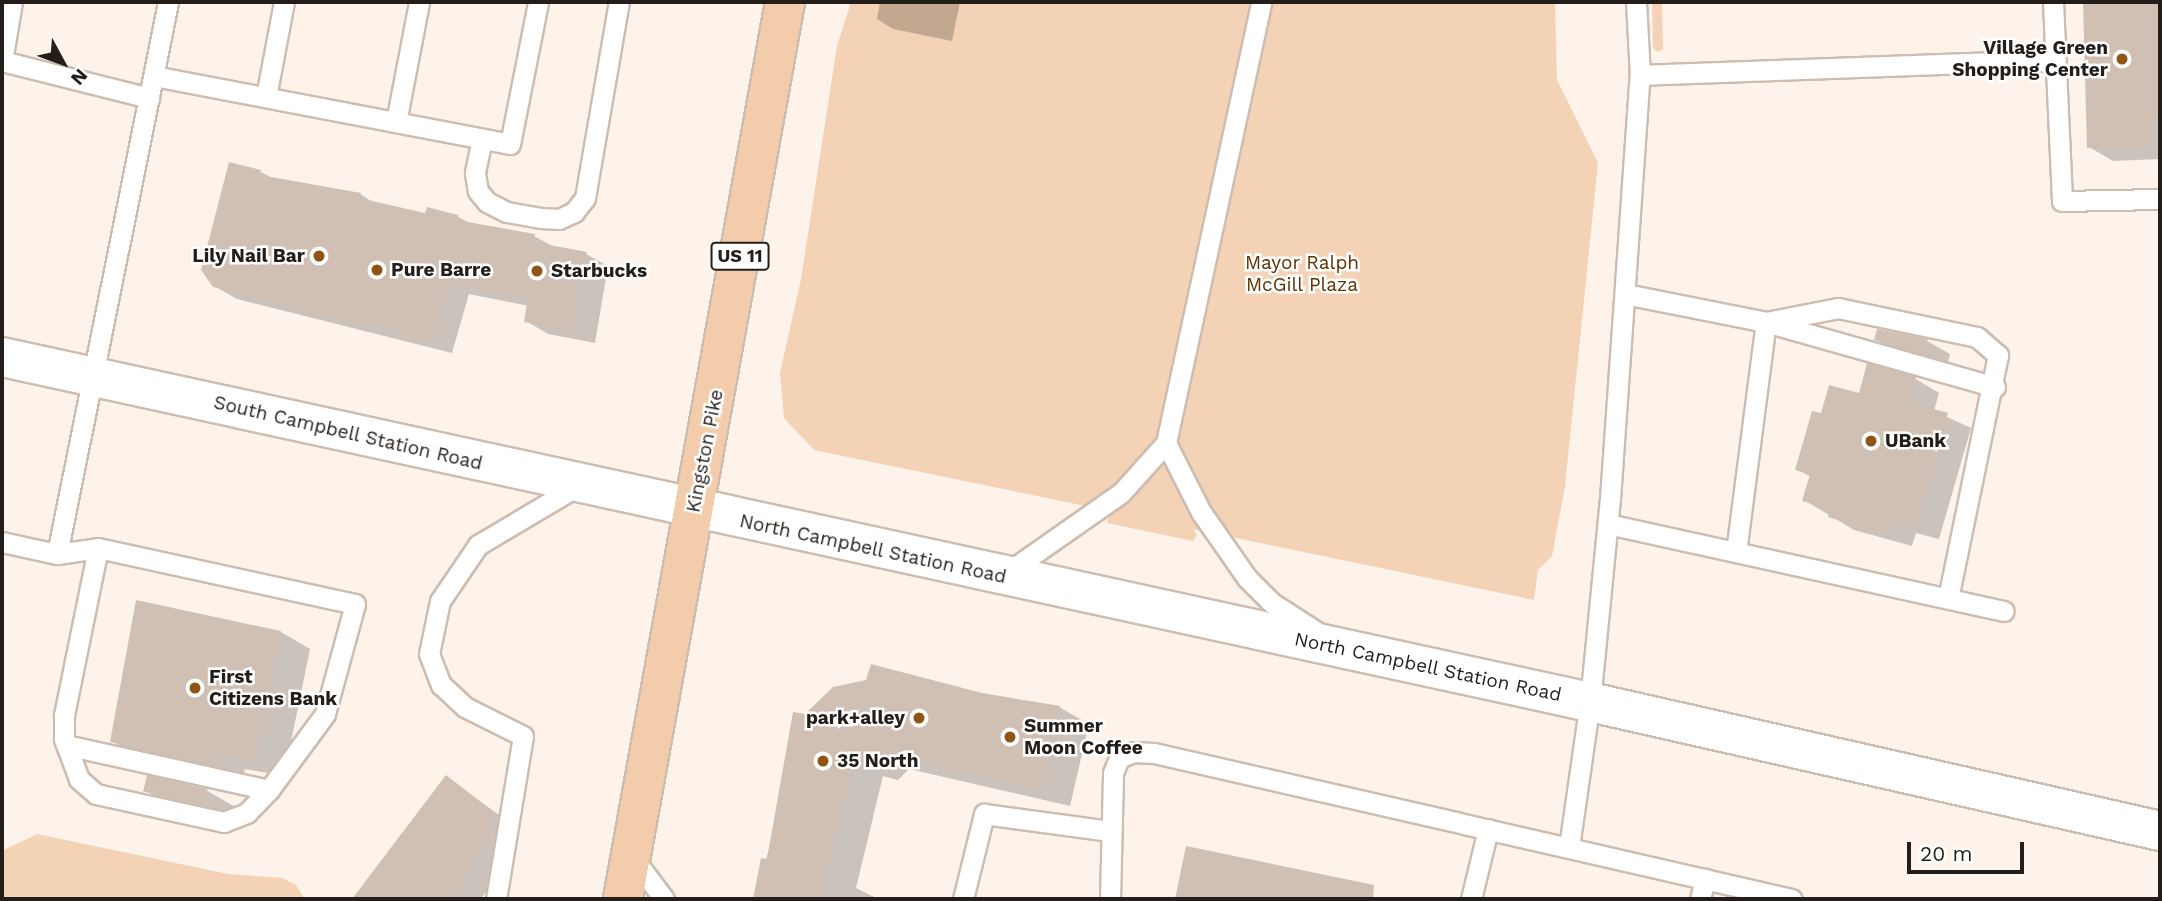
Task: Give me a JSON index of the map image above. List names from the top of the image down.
{
  "streets": {
    "main road": [
      "US 11",
      "South Campbell Station Road",
      "Kingston Pike",
      "North Campbell Station Road"
    ]
  },
  "crossings": [
    ["South Campbell Station Road", "Kingston Pike"],
    ["South Campbell Station Road", "North Campbell Station Road"],
    ["Kingston Pike", "North Campbell Station Road"]
  ],
  "parks": ["Mayor Ralph McGill Plaza"],
  "places": [
    "Village Green Shopping Center",
    "Lily Nail Bar",
    "Pure Barre",
    "Starbucks",
    "UBank",
    "First Citizens Bank",
    "park+alley",
    "Summer Moon Coffee",
    "35 North"
  ],
  "scale_bar": "20 m",
  "north": "bottom right"
}
